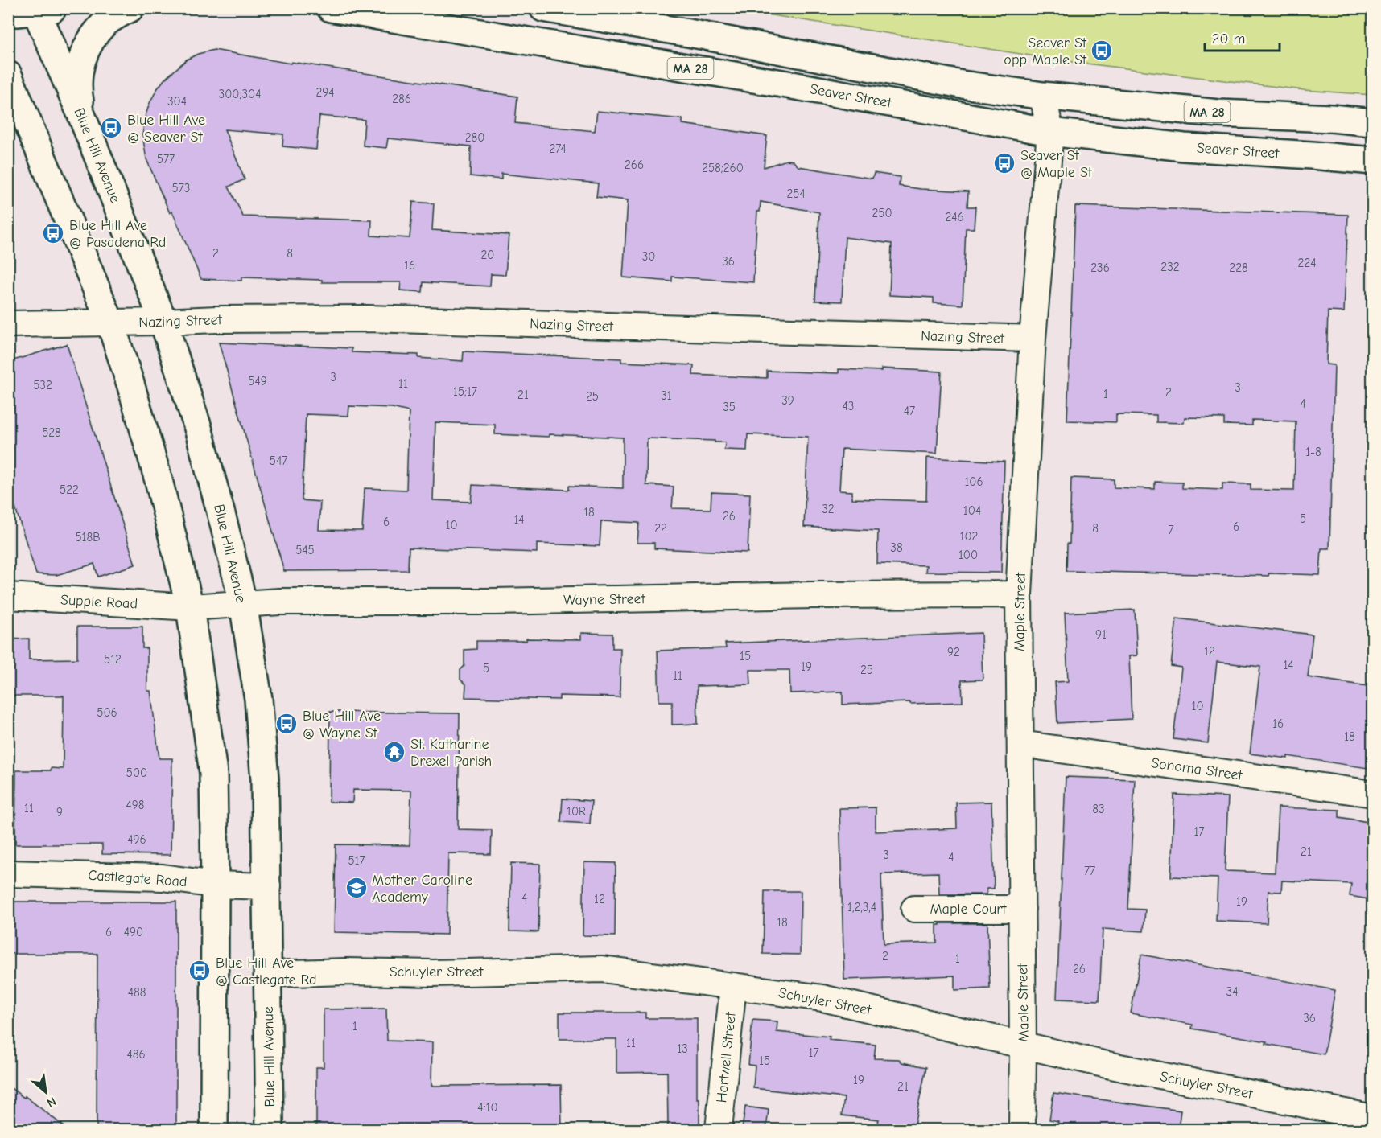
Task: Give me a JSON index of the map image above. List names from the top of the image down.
{
  "streets": {
    "main road": ["MA 28", "Seaver Street", "Blue Hill Avenue"],
    "street": [
      "Nazing Street",
      "Wayne Street",
      "Supple Road",
      "Maple Street",
      "Sonoma Street",
      "Castlegate Road",
      "Maple Court",
      "Schuyler Street",
      "Hartwell Street"
    ]
  },
  "crossings": [
    ["MA 28", "Maple Street"],
    ["Seaver Street", "Maple Street"],
    ["Blue Hill Avenue", "Nazing Street"],
    ["Blue Hill Avenue", "Wayne Street"],
    ["Blue Hill Avenue", "Castlegate Road"],
    ["Blue Hill Avenue", "Schuyler Street"],
    ["Nazing Street", "Maple Street"],
    ["Wayne Street", "Supple Road"],
    ["Wayne Street", "Maple Street"],
    ["Maple Street", "Sonoma Street"],
    ["Maple Street", "Maple Court"],
    ["Maple Street", "Schuyler Street"],
    ["Schuyler Street", "Hartwell Street"]
  ],
  "places": {
    "bus stop": [
      "Seaver St opp Maple St",
      "Blue Hill Ave @ Seaver St",
      "Seaver St @ Maple St",
      "Blue Hill Ave @ Pasadena Rd",
      "Blue Hill Ave @ Wayne St",
      "Blue Hill Ave @ Castlegate Rd"
    ],
    "temple": ["St. Katharine Drexel Parish"],
    "school or university": ["Mother Caroline Academy"]
  },
  "house_numbers": [
    "294",
    "300;304",
    "286",
    "304",
    "280",
    "274",
    "577",
    "266",
    "258;260",
    "573",
    "254",
    "250",
    "246",
    "2",
    "8",
    "20",
    "30",
    "36",
    "224",
    "16",
    "232",
    "236",
    "228",
    "3",
    "549",
    "11",
    "532",
    "3",
    "15;17",
    "2",
    "1",
    "21",
    "31",
    "25",
    "39",
    "4",
    "43",
    "35",
    "47",
    "528",
    "1-8",
    "547",
    "106",
    "522",
    "32",
    "104",
    "18",
    "26",
    "5",
    "14",
    "6",
    "10",
    "6",
    "22",
    "8",
    "7",
    "102",
    "518B",
    "38",
    "545",
    "100",
    "91",
    "12",
    "92",
    "15",
    "512",
    "14",
    "19",
    "5",
    "25",
    "11",
    "10",
    "506",
    "16",
    "18",
    "500",
    "498",
    "11",
    "83",
    "10R",
    "9",
    "17",
    "496",
    "21",
    "3",
    "4",
    "517",
    "77",
    "4",
    "12",
    "19",
    "1,2,3,4",
    "18",
    "6",
    "490",
    "2",
    "1",
    "26",
    "34",
    "488",
    "36",
    "1",
    "11",
    "13",
    "17",
    "486",
    "15",
    "19",
    "21",
    "4;10"
  ],
  "scale_bar": "20 m",
  "north": "bottom right"
}
